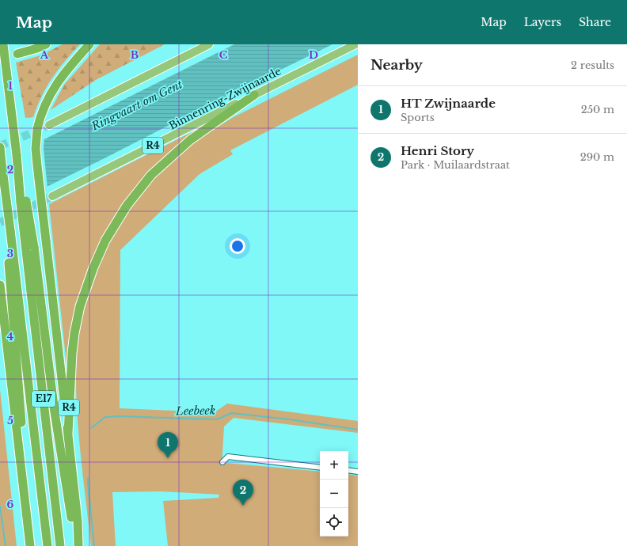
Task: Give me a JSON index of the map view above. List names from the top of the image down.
{
  "streets": {
    "highway": ["Binnenring-Zwijnaarde", "R4", "E17"]
  },
  "crossings": [
    ["Binnenring-Zwijnaarde", "R4"],
    ["R4", "E17"]
  ],
  "water": ["Ringvaart om Gent", "Leebeek"],
  "page": {
    "header": "Map",
    "nav": ["Map", "Layers", "Share"],
    "heading": ["Nearby", "2 results"],
    "list": [
      {
        "mark": "1",
        "name": "HT Zwijnaarde",
        "note": "Sports",
        "value": "250 m"
      },
      {
        "mark": "2",
        "name": "Henri Story",
        "note": "Park · Muilaardstraat",
        "value": "290 m"
      }
    ],
    "pins": ["1", "2"],
    "map_buttons": ["+", "−"]
  },
  "grid": {
    "columns": [
      "A",
      "B",
      "C",
      "D"
    ],
    "rows": [
      "1",
      "2",
      "3",
      "4",
      "5",
      "6"
    ]
  }
}
